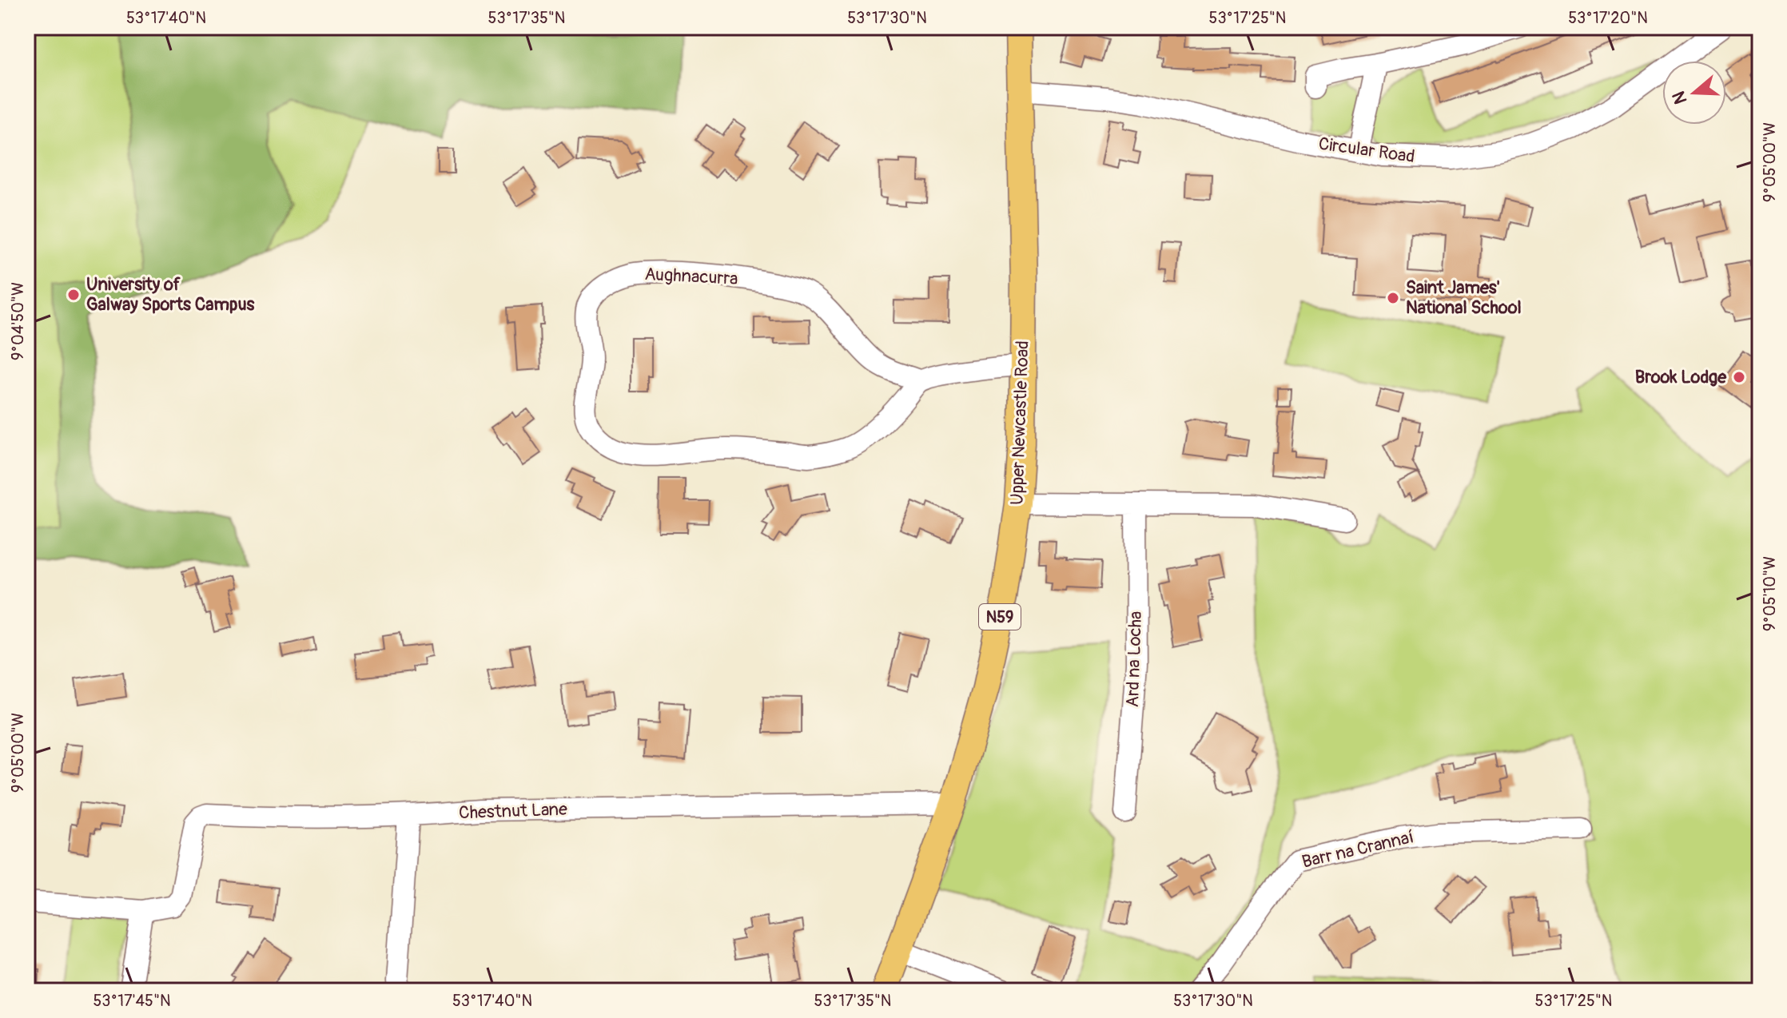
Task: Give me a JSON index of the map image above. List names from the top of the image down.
{
  "streets": {
    "main road": ["Upper Newcastle Road", "N59"],
    "street": [
      "Circular Road",
      "Aughnacurra",
      "Ard na Locha",
      "Chestnut Lane",
      "Barr na Crannaí"
    ]
  },
  "crossings": [
    ["Circular Road", "Upper Newcastle Road"],
    ["Upper Newcastle Road", "Chestnut Lane"]
  ],
  "places": ["University of Galway Sports Campus", "Saint James' National School", "Brook Lodge"],
  "north": "left",
  "coordinates": [
    "53°17'40\"N",
    "53°17'35\"N",
    "53°17'30\"N",
    "53°17'25\"N",
    "53°17'20\"N",
    "9°05'00\"W",
    "9°04'50\"W",
    "9°05'10\"W",
    "53°17'45\"N"
  ]
}
